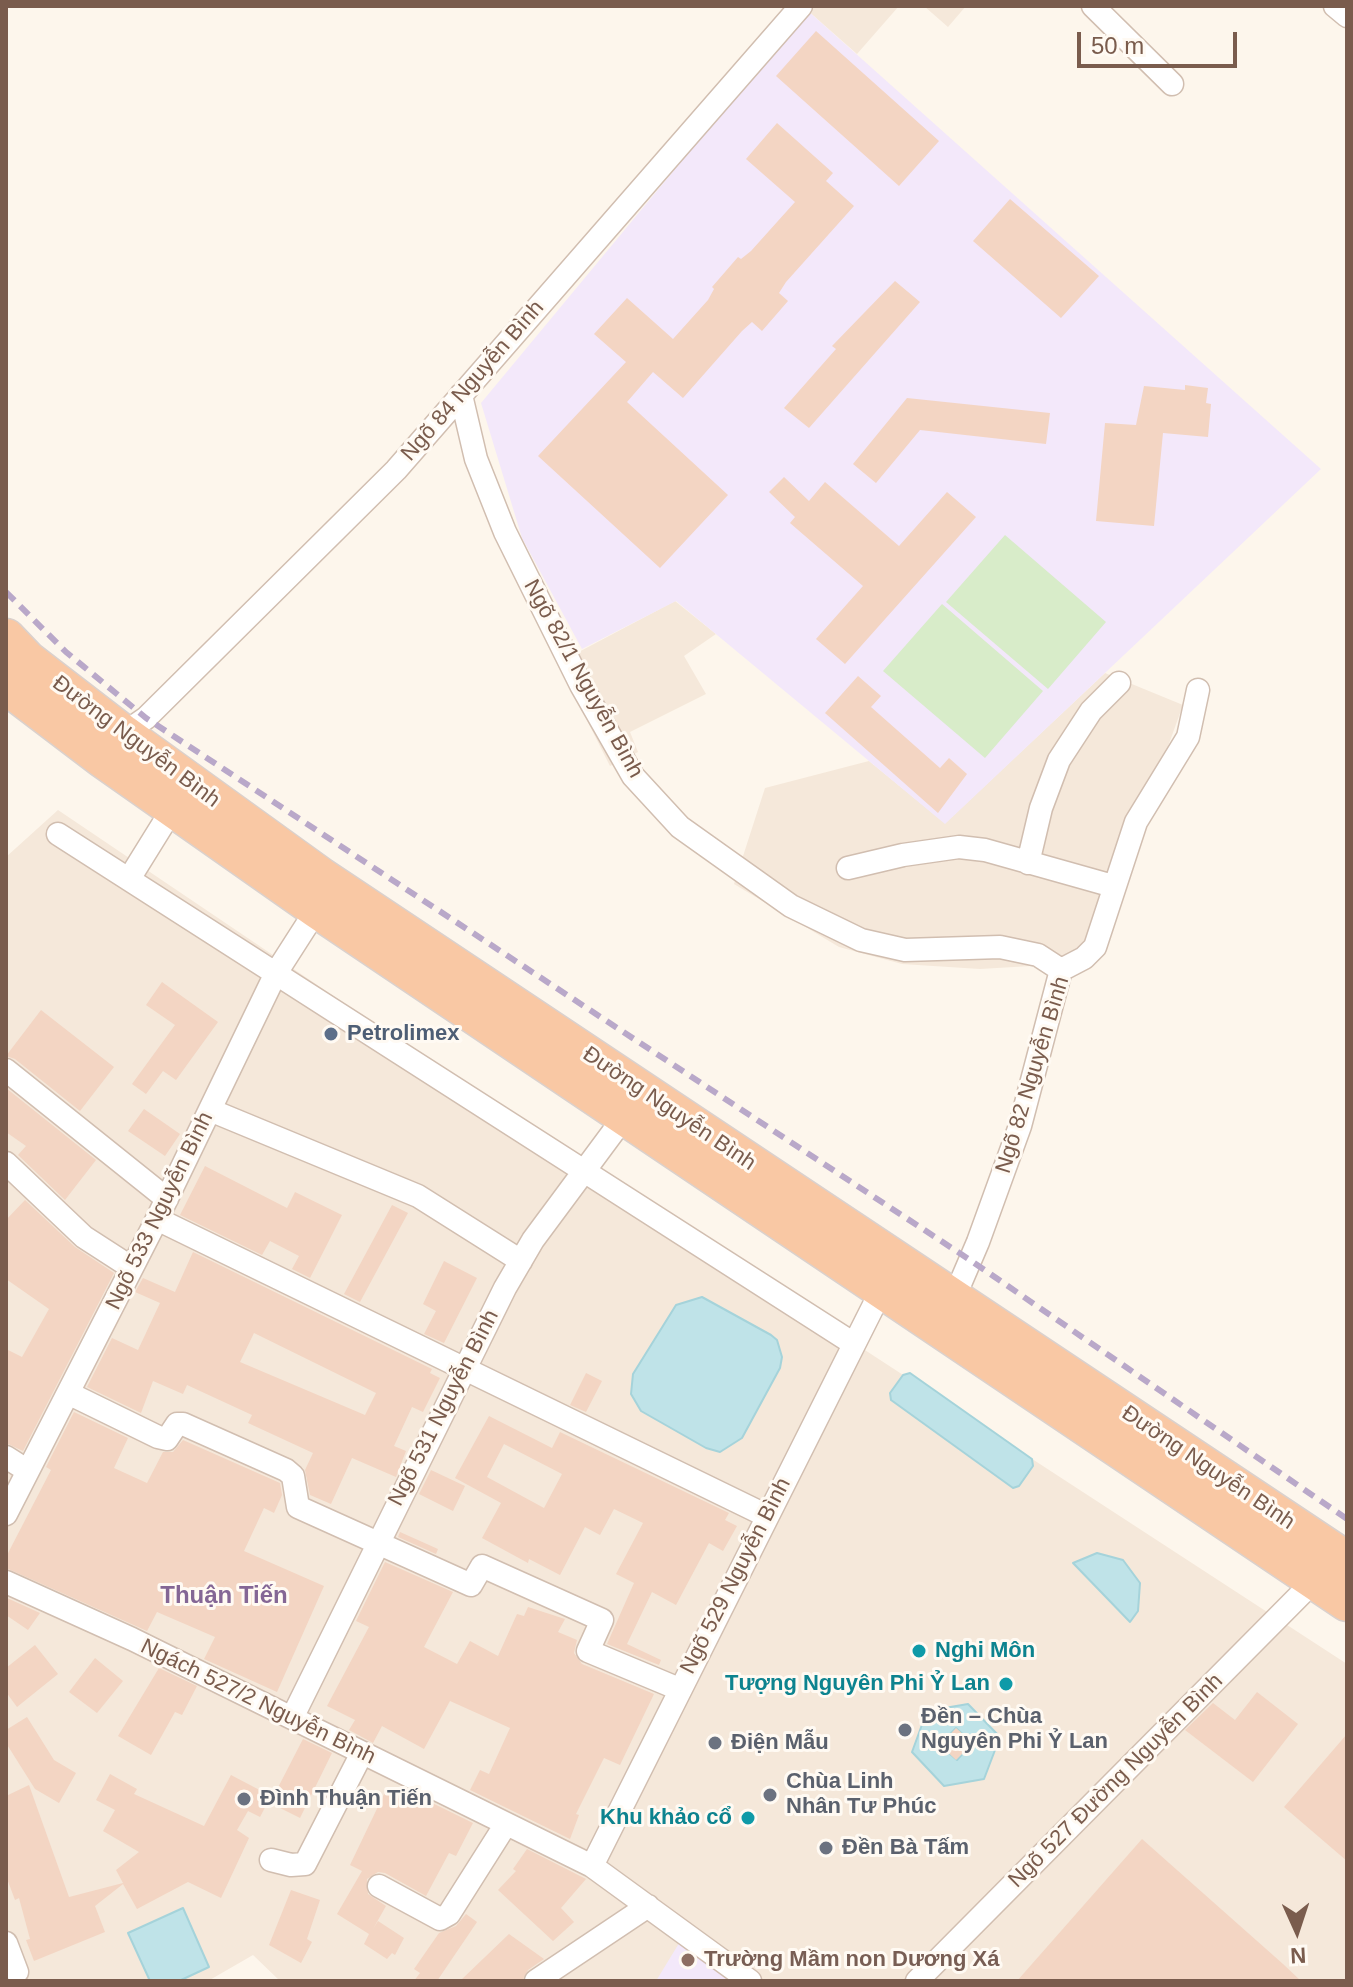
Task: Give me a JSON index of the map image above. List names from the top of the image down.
{
  "streets": {
    "highway": ["Đường Nguyễn Bình"],
    "street": [
      "Ngõ 84 Nguyễn Bình",
      "Ngõ 82/1 Nguyễn Bình",
      "Ngõ 82 Nguyễn Bình",
      "Ngõ 533 Nguyễn Bình",
      "Ngõ 531 Nguyễn Bình",
      "Ngõ 529 Nguyễn Bình",
      "Ngách 527/2 Nguyễn Bình",
      "Ngõ 527 Đường Nguyễn Bình"
    ]
  },
  "crossings": [
    ["Ngõ 84 Nguyễn Bình", "Ngõ 82/1 Nguyễn Bình"],
    ["Ngõ 84 Nguyễn Bình", "Đường Nguyễn Bình"],
    ["Ngõ 82/1 Nguyễn Bình", "Ngõ 82 Nguyễn Bình"],
    ["Đường Nguyễn Bình", "Ngõ 82 Nguyễn Bình"],
    ["Đường Nguyễn Bình", "Ngõ 533 Nguyễn Bình"],
    ["Đường Nguyễn Bình", "Ngõ 531 Nguyễn Bình"],
    ["Đường Nguyễn Bình", "Ngõ 529 Nguyễn Bình"],
    ["Đường Nguyễn Bình", "Ngõ 527 Đường Nguyễn Bình"],
    ["Ngõ 531 Nguyễn Bình", "Ngách 527/2 Nguyễn Bình"],
    ["Ngõ 529 Nguyễn Bình", "Ngách 527/2 Nguyễn Bình"]
  ],
  "districts": ["Thuận Tiến"],
  "places": [
    "Petrolimex",
    "Nghi Môn",
    "Tượng Nguyên Phi Ỷ Lan",
    "Đền – Chùa Nguyên Phi Ỷ Lan",
    "Điện Mẫu",
    "Chùa Linh Nhân Tư Phúc",
    "Đình Thuận Tiến",
    "Khu khảo cổ",
    "Đền Bà Tấm",
    "Trường Mầm non Dương Xá"
  ],
  "scale_bar": "50 m",
  "north": "bottom"
}
